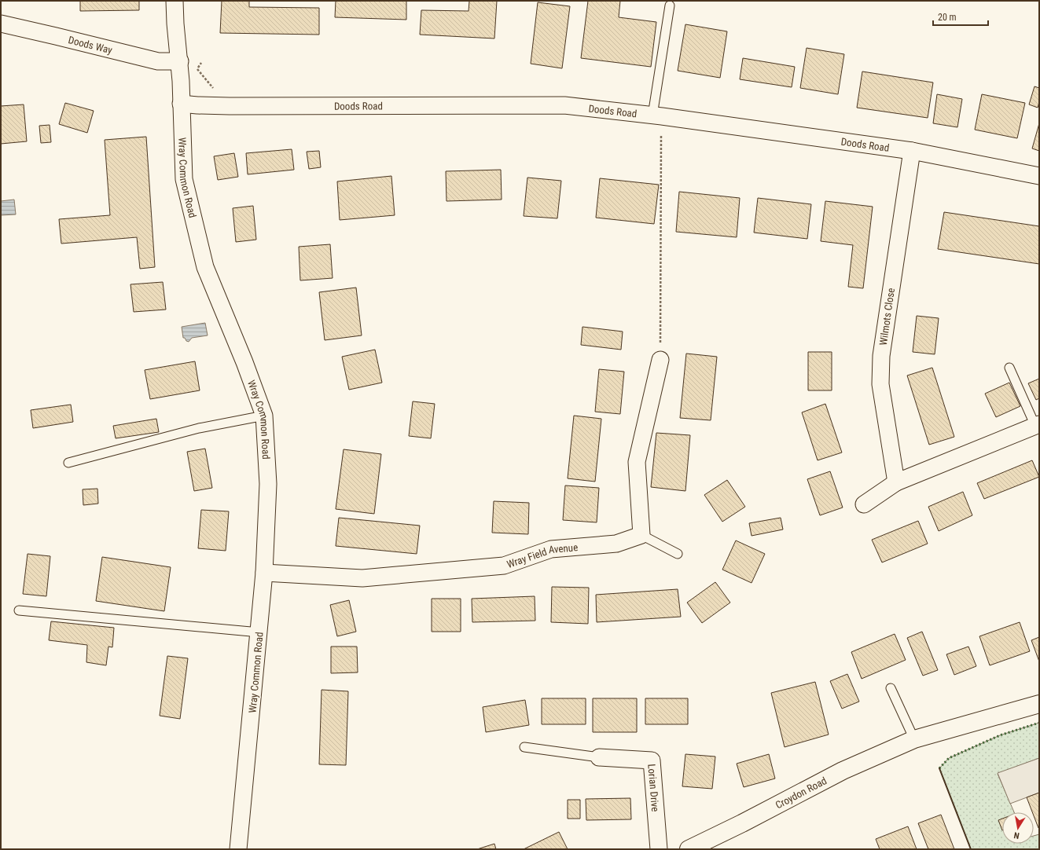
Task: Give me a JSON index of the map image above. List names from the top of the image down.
{
  "streets": {
    "main road": ["Croydon Road"],
    "street": [
      "Doods Way",
      "Doods Road",
      "Wray Common Road",
      "Wilmots Close",
      "Wray Field Avenue",
      "Lorian Drive"
    ]
  },
  "crossings": [
    ["Doods Way", "Wray Common Road"],
    ["Doods Road", "Wray Common Road"],
    ["Doods Road", "Wilmots Close"],
    ["Wray Common Road", "Wray Field Avenue"]
  ],
  "scale_bar": "20 m",
  "north": "bottom"
}
